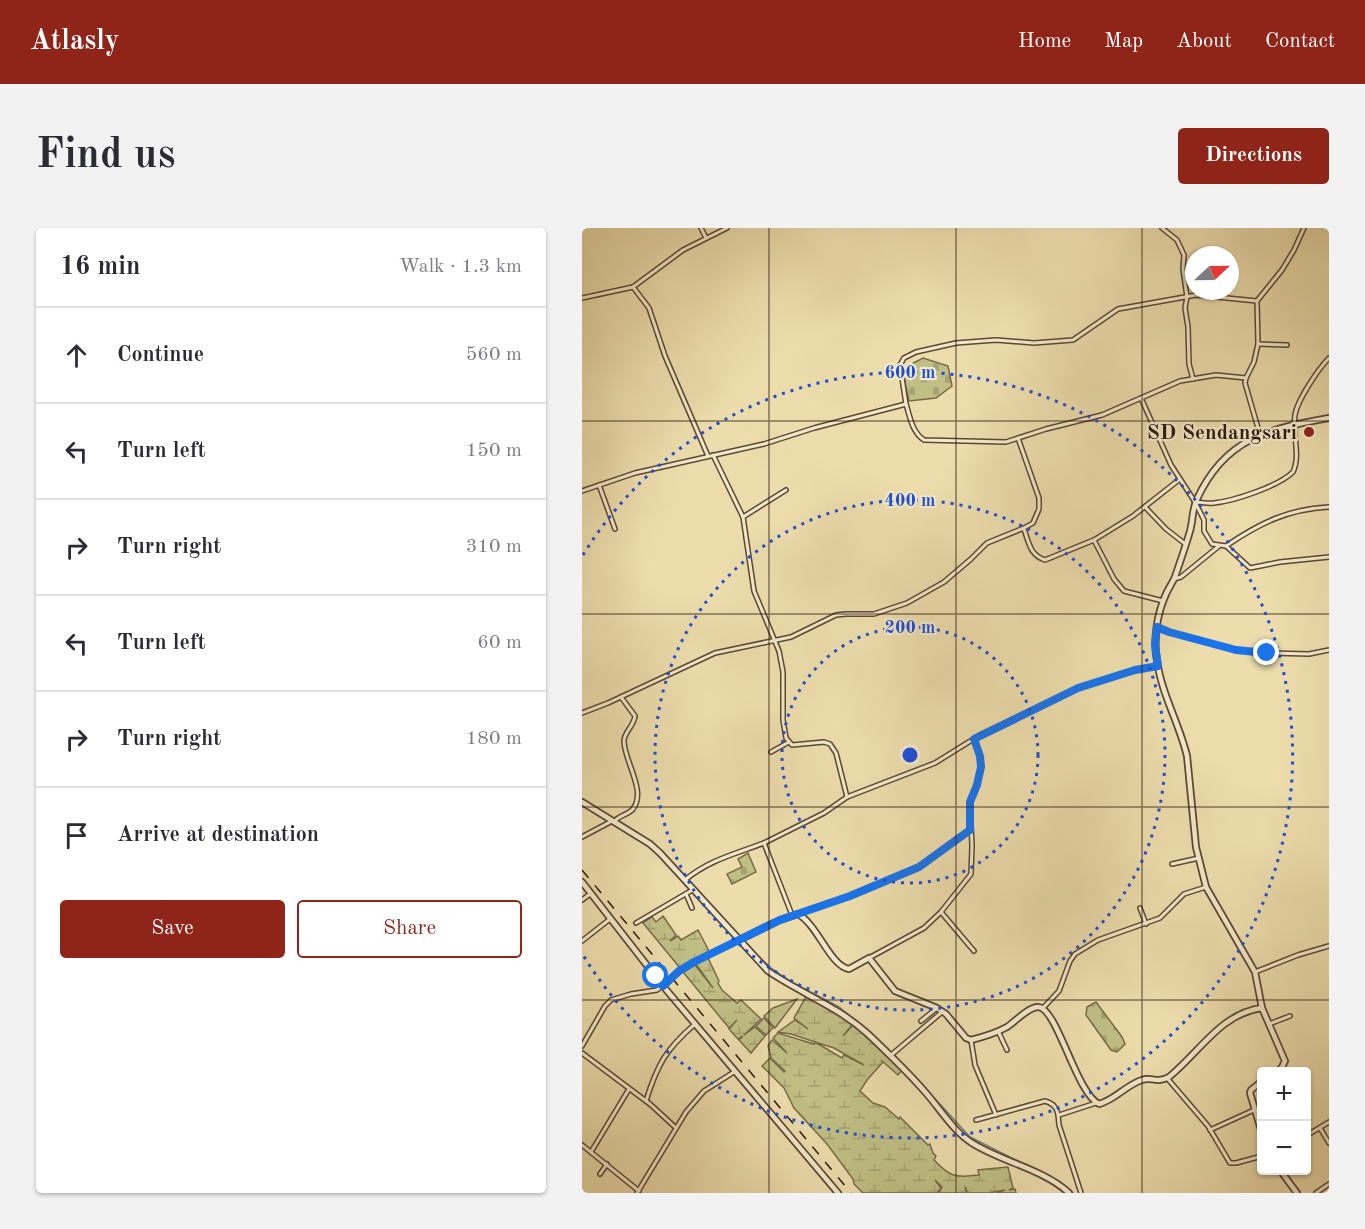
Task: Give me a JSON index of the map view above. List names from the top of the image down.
{
  "places": ["SD Sendangsari"],
  "north": "right",
  "page": {
    "header": "Atlasly",
    "nav": [
      "Home",
      "Map",
      "About",
      "Contact"
    ],
    "buttons": [
      "Directions",
      ["Save", "Share"]
    ],
    "title": "Find us",
    "heading": ["16 min", "Walk · 1.3 km"],
    "list": [
      ["Continue", "560 m"],
      ["Turn left", "150 m"],
      ["Turn right", "310 m"],
      ["Turn left", "60 m"],
      ["Turn right", "180 m"],
      "Arrive at destination"
    ],
    "map_buttons": ["+", "−"]
  },
  "rings": ["600 m", "400 m", "200 m"]
}
